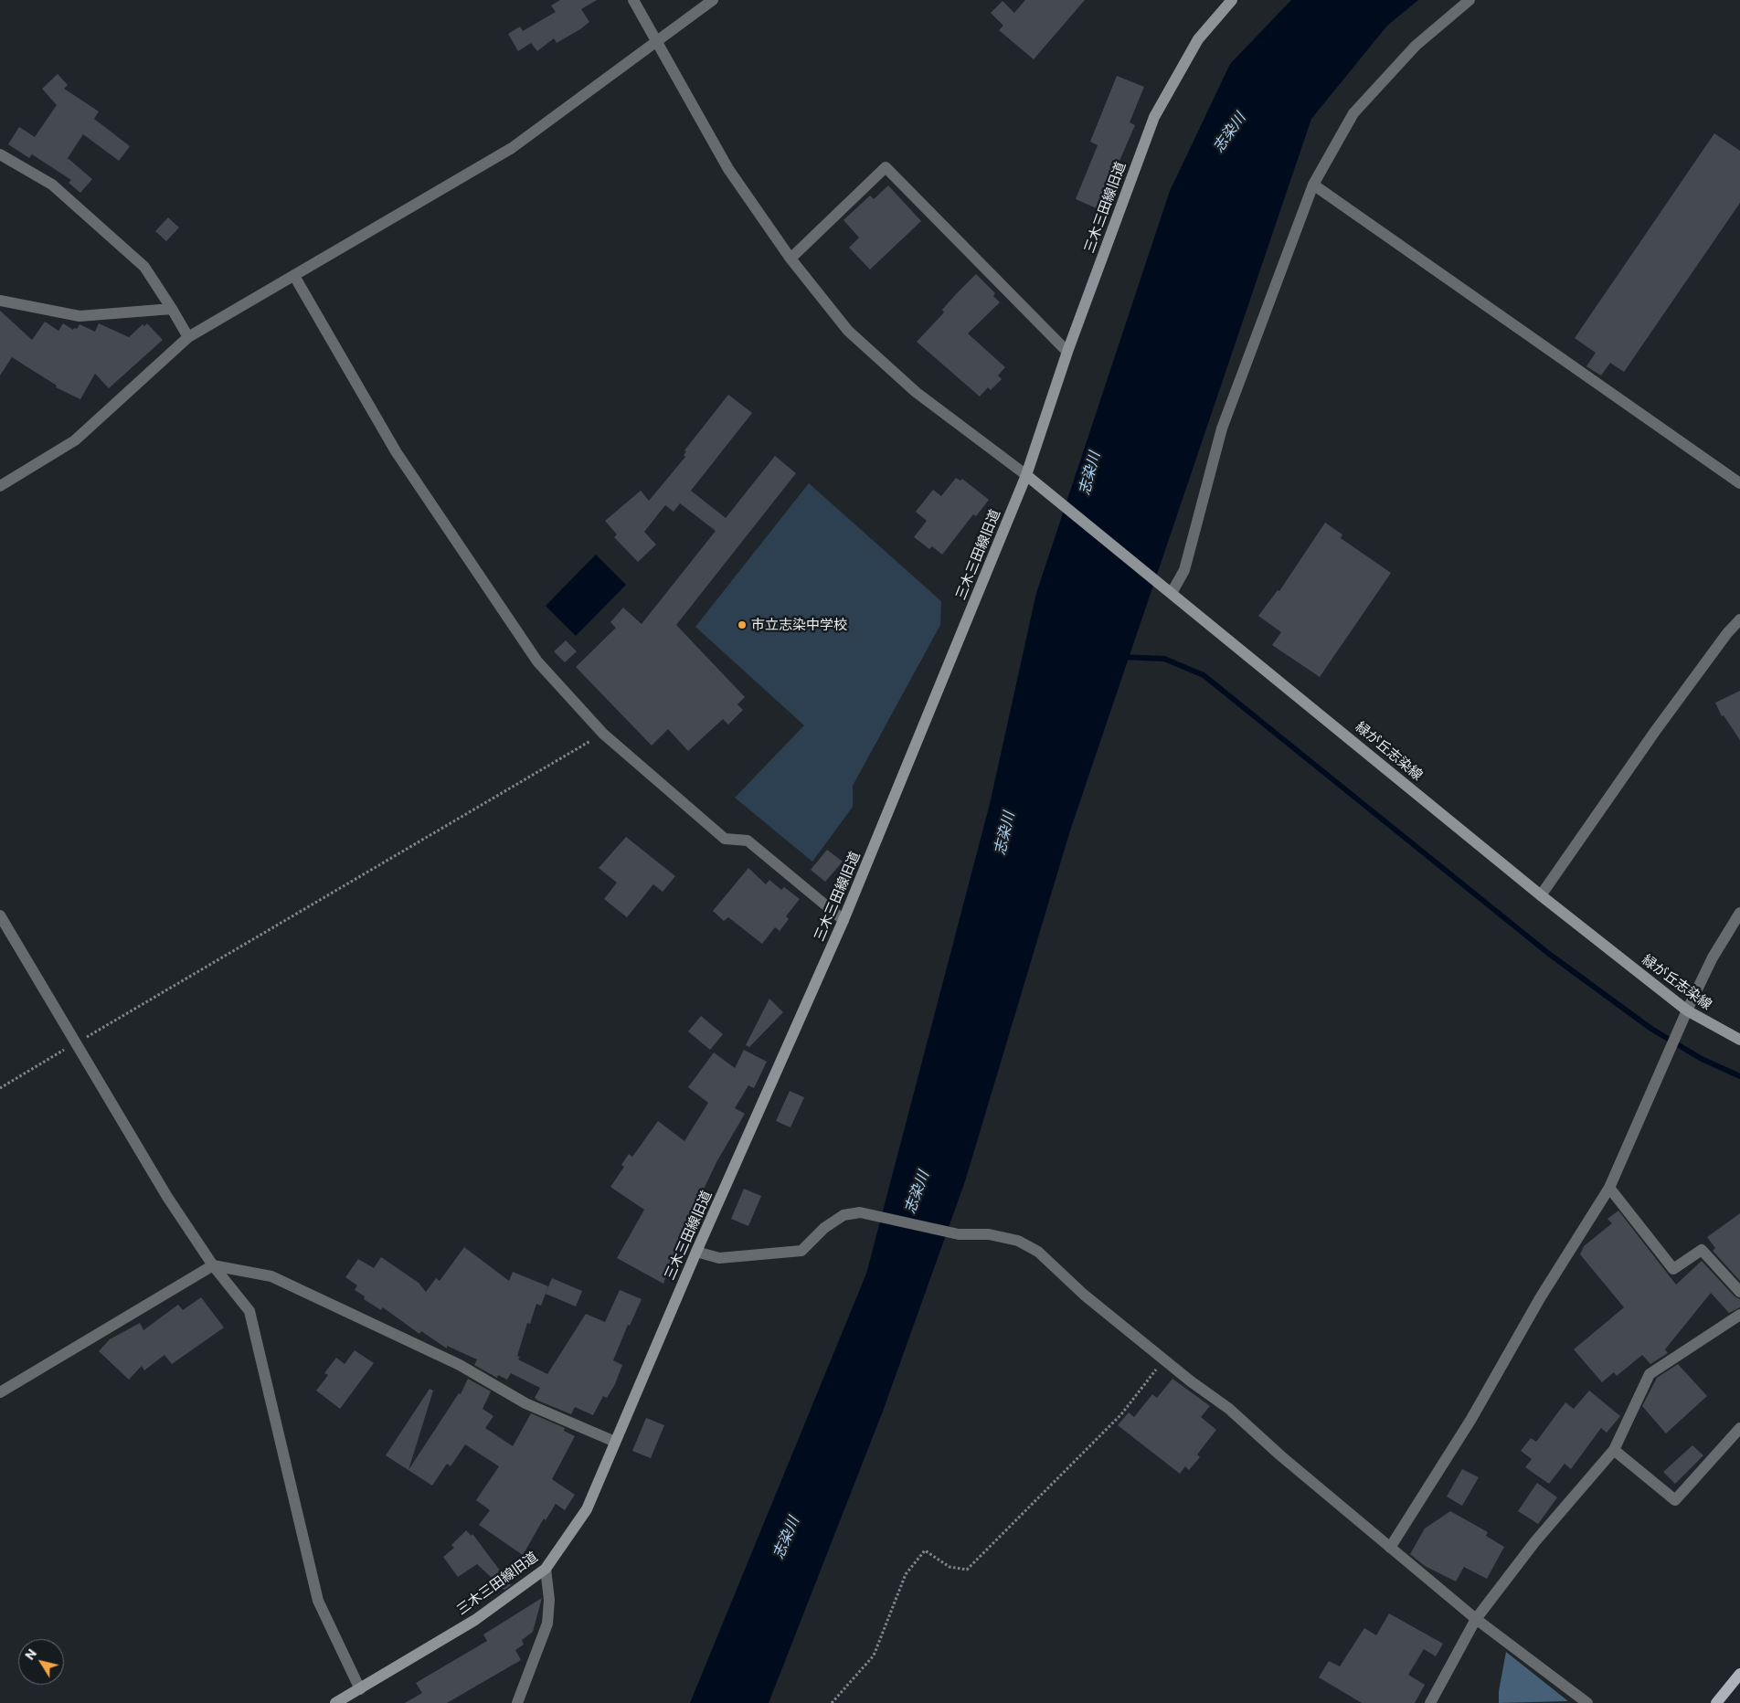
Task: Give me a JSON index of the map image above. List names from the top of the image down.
{
  "streets": {
    "street": ["三木三田線旧道", "緑が丘志染線"]
  },
  "crossings": [
    ["三木三田線旧道", "緑が丘志染線"]
  ],
  "water": ["志染川"],
  "places": ["市立志染中学校"],
  "north": "top left"
}
